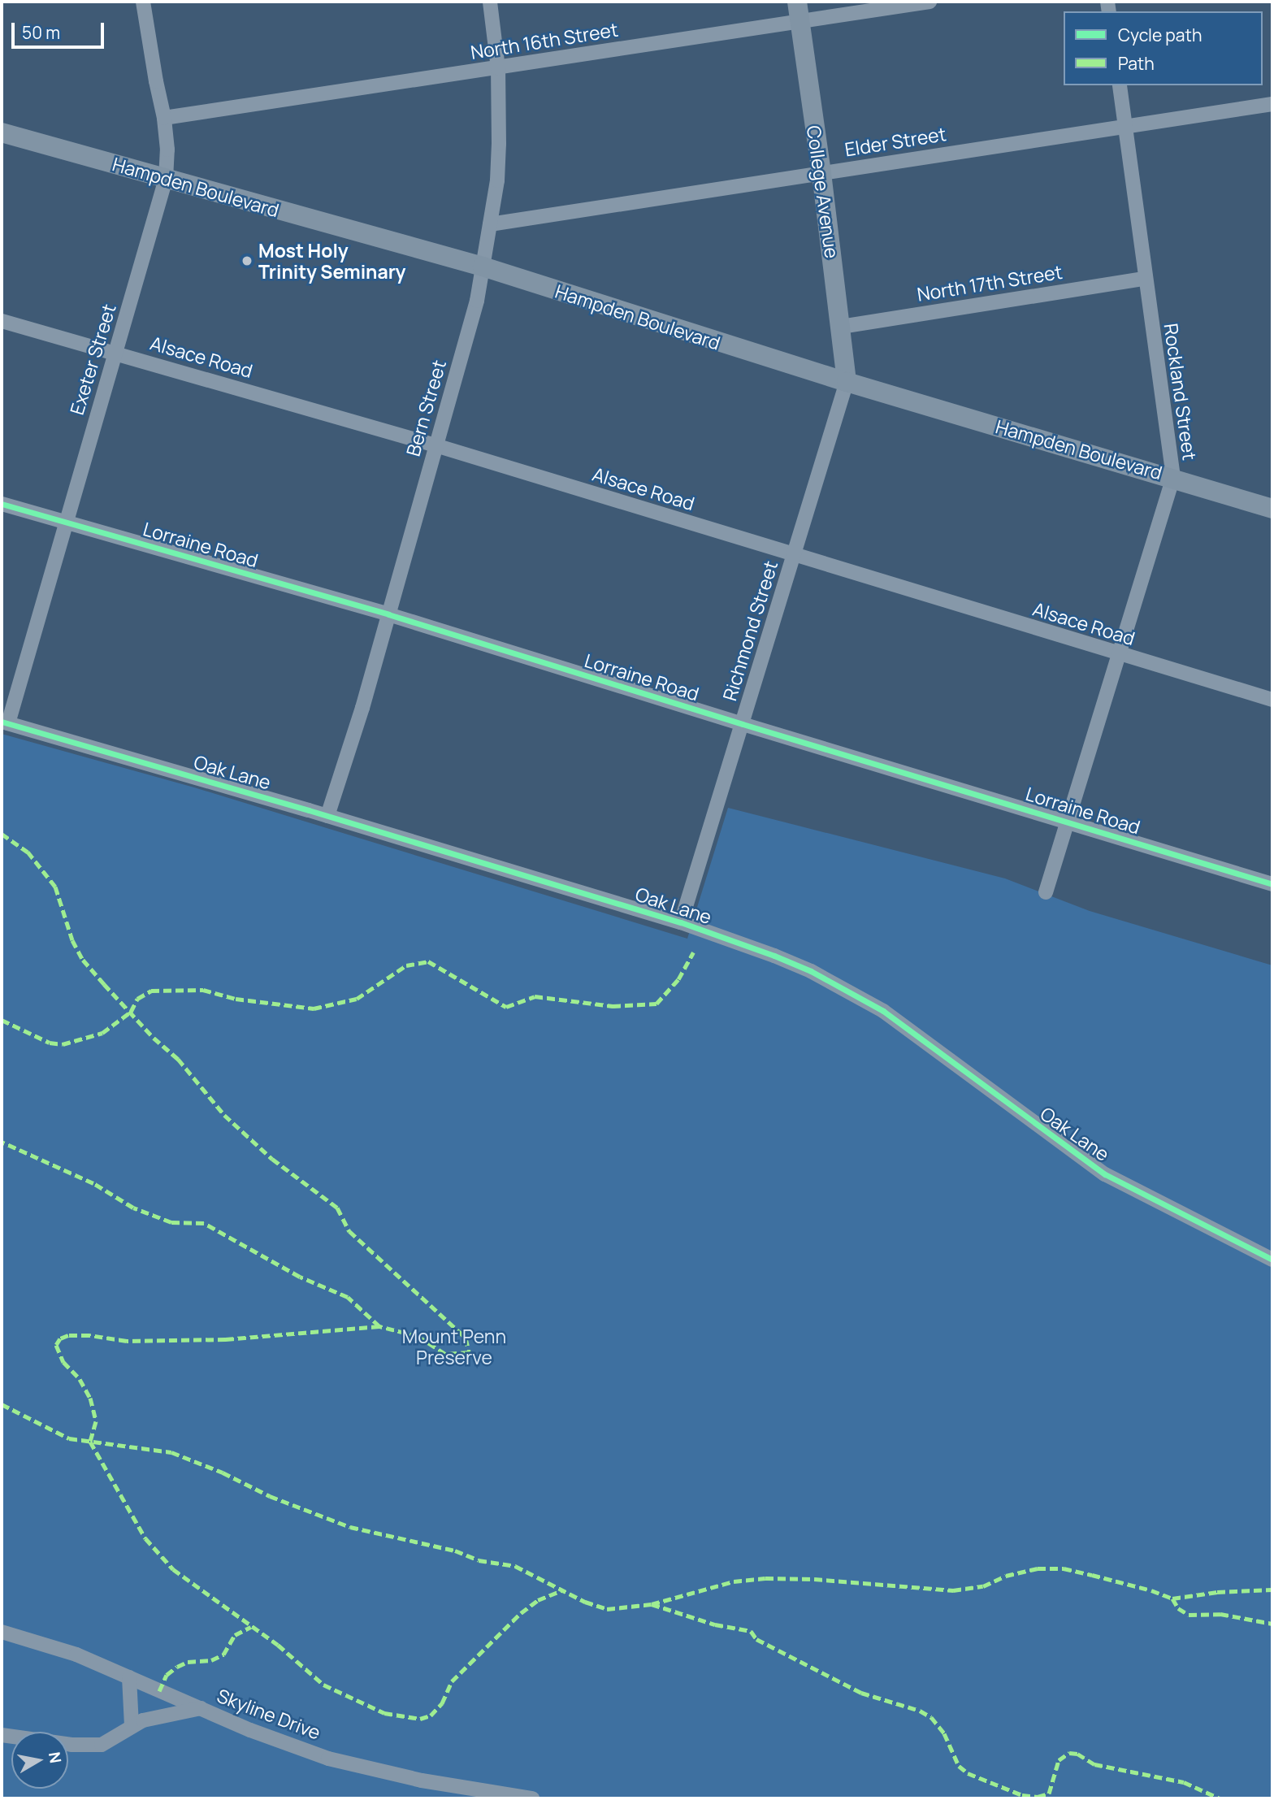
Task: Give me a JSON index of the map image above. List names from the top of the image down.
{
  "streets": {
    "main road": ["Hampden Boulevard", "College Avenue"],
    "street": [
      "North 16th Street",
      "Elder Street",
      "North 17th Street",
      "Alsace Road",
      "Exeter Street",
      "Rockland Street",
      "Bern Street",
      "Lorraine Road",
      "Richmond Street",
      "Oak Lane",
      "Skyline Drive"
    ]
  },
  "crossings": [
    ["North 16th Street", "College Avenue"],
    ["North 16th Street", "Exeter Street"],
    ["North 16th Street", "Bern Street"],
    ["Elder Street", "College Avenue"],
    ["Elder Street", "Rockland Street"],
    ["Elder Street", "Bern Street"],
    ["Hampden Boulevard", "College Avenue"],
    ["Hampden Boulevard", "Exeter Street"],
    ["Hampden Boulevard", "Rockland Street"],
    ["Hampden Boulevard", "Bern Street"],
    ["Hampden Boulevard", "Richmond Street"],
    ["College Avenue", "North 17th Street"],
    ["College Avenue", "Richmond Street"],
    ["North 17th Street", "Rockland Street"],
    ["Alsace Road", "Exeter Street"],
    ["Alsace Road", "Rockland Street"],
    ["Alsace Road", "Bern Street"],
    ["Alsace Road", "Richmond Street"],
    ["Exeter Street", "Lorraine Road"],
    ["Exeter Street", "Oak Lane"],
    ["Rockland Street", "Lorraine Road"],
    ["Bern Street", "Lorraine Road"],
    ["Bern Street", "Oak Lane"],
    ["Lorraine Road", "Richmond Street"],
    ["Richmond Street", "Oak Lane"]
  ],
  "parks": ["Mount Penn Preserve"],
  "places": ["Most Holy Trinity Seminary"],
  "legend": ["Cycle path", "Path"],
  "scale_bar": "50 m",
  "north": "right"
}
